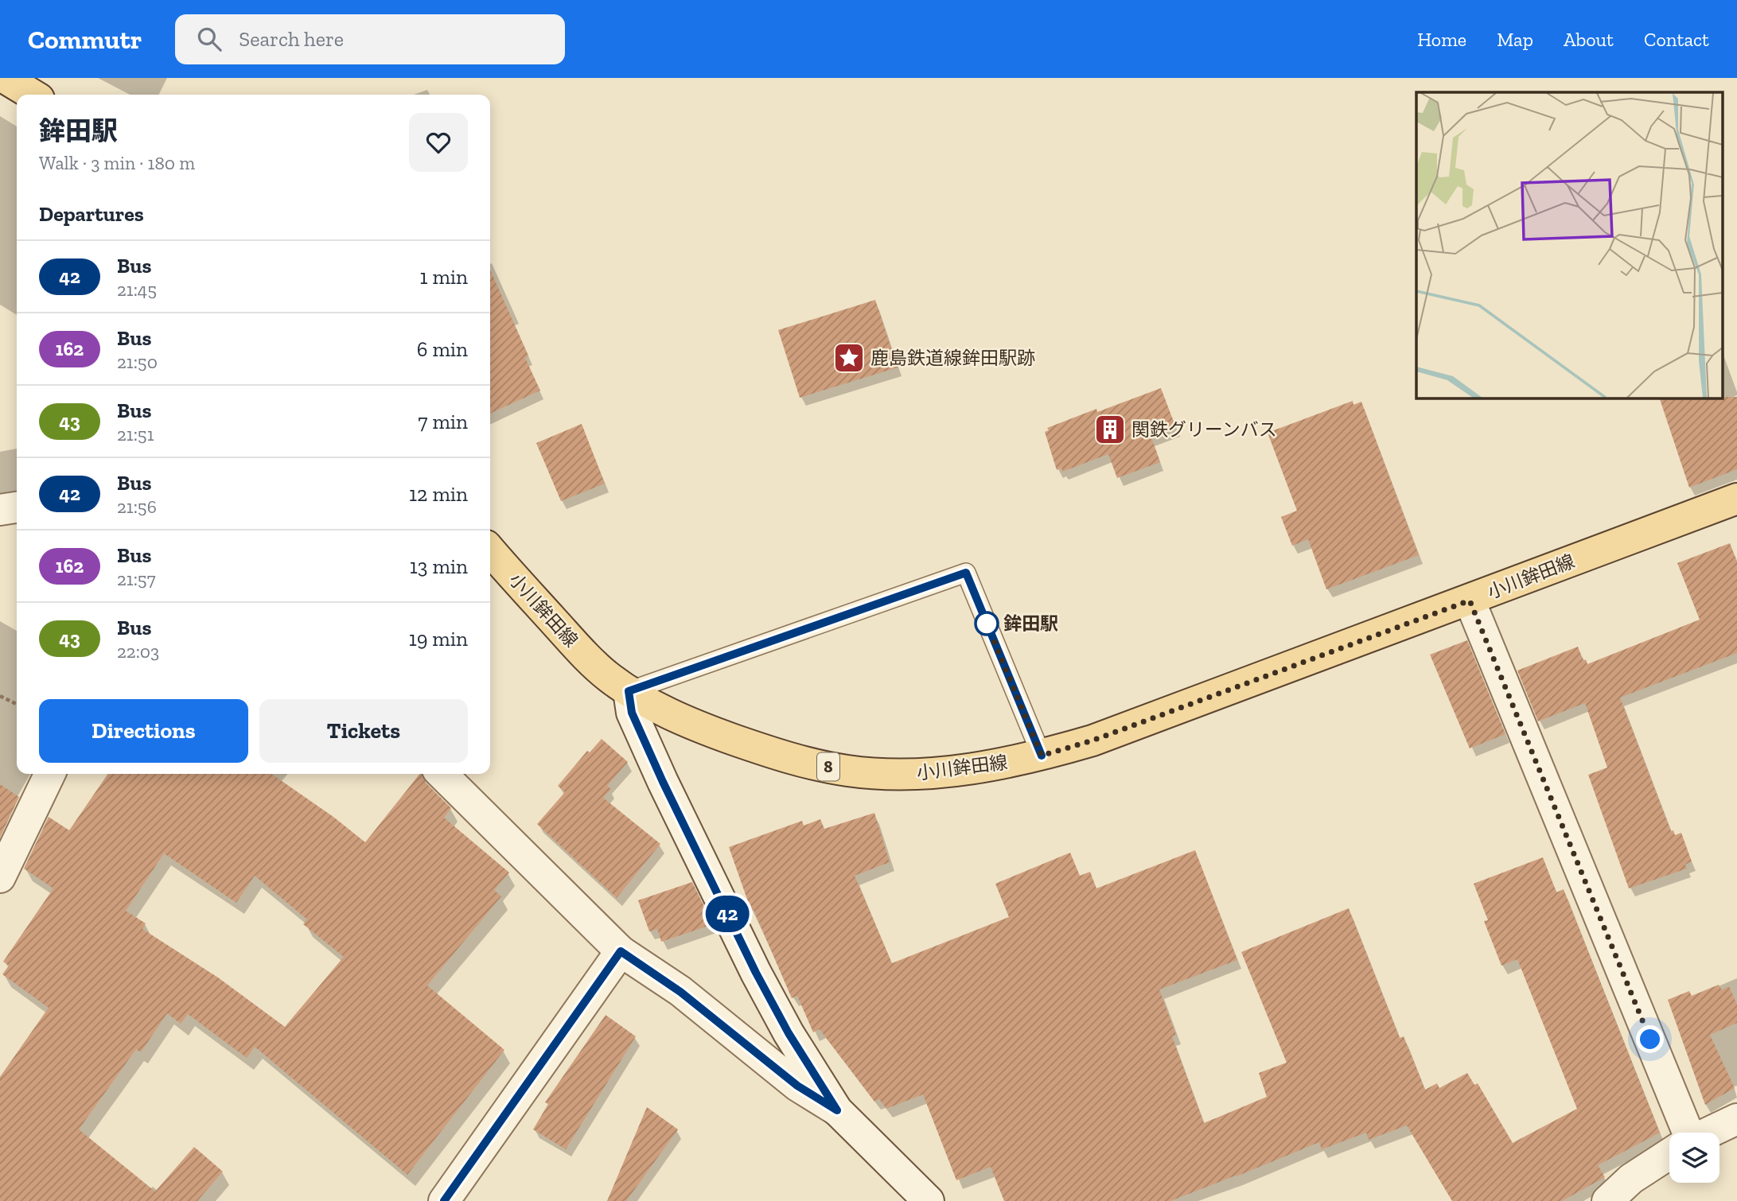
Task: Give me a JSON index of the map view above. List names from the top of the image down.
{
  "streets": {
    "main road": ["小川鉾田線", "8"]
  },
  "places": {
    "place": ["鹿島鉄道線鉾田駅跡"],
    "building": ["関鉄グリーンバス"],
    "other": ["鉾田駅"]
  },
  "lines": ["bus line 42"],
  "page": {
    "header": "Commutr",
    "search": "Search here",
    "nav": [
      "Home",
      "Map",
      "About",
      "Contact"
    ],
    "on_map": "42",
    "heading": [
      ["鉾田駅", "Walk · 3 min · 180 m"],
      "Departures"
    ],
    "list": [
      {
        "mark": "42",
        "name": "Bus",
        "note": "21:45",
        "value": "1 min"
      },
      {
        "mark": "162",
        "name": "Bus",
        "note": "21:50",
        "value": "6 min"
      },
      {
        "mark": "43",
        "name": "Bus",
        "note": "21:51",
        "value": "7 min"
      },
      {
        "mark": "42",
        "name": "Bus",
        "note": "21:56",
        "value": "12 min"
      },
      {
        "mark": "162",
        "name": "Bus",
        "note": "21:57",
        "value": "13 min"
      },
      {
        "mark": "43",
        "name": "Bus",
        "note": "22:03",
        "value": "19 min"
      }
    ],
    "buttons": ["Directions", "Tickets"]
  }
}
